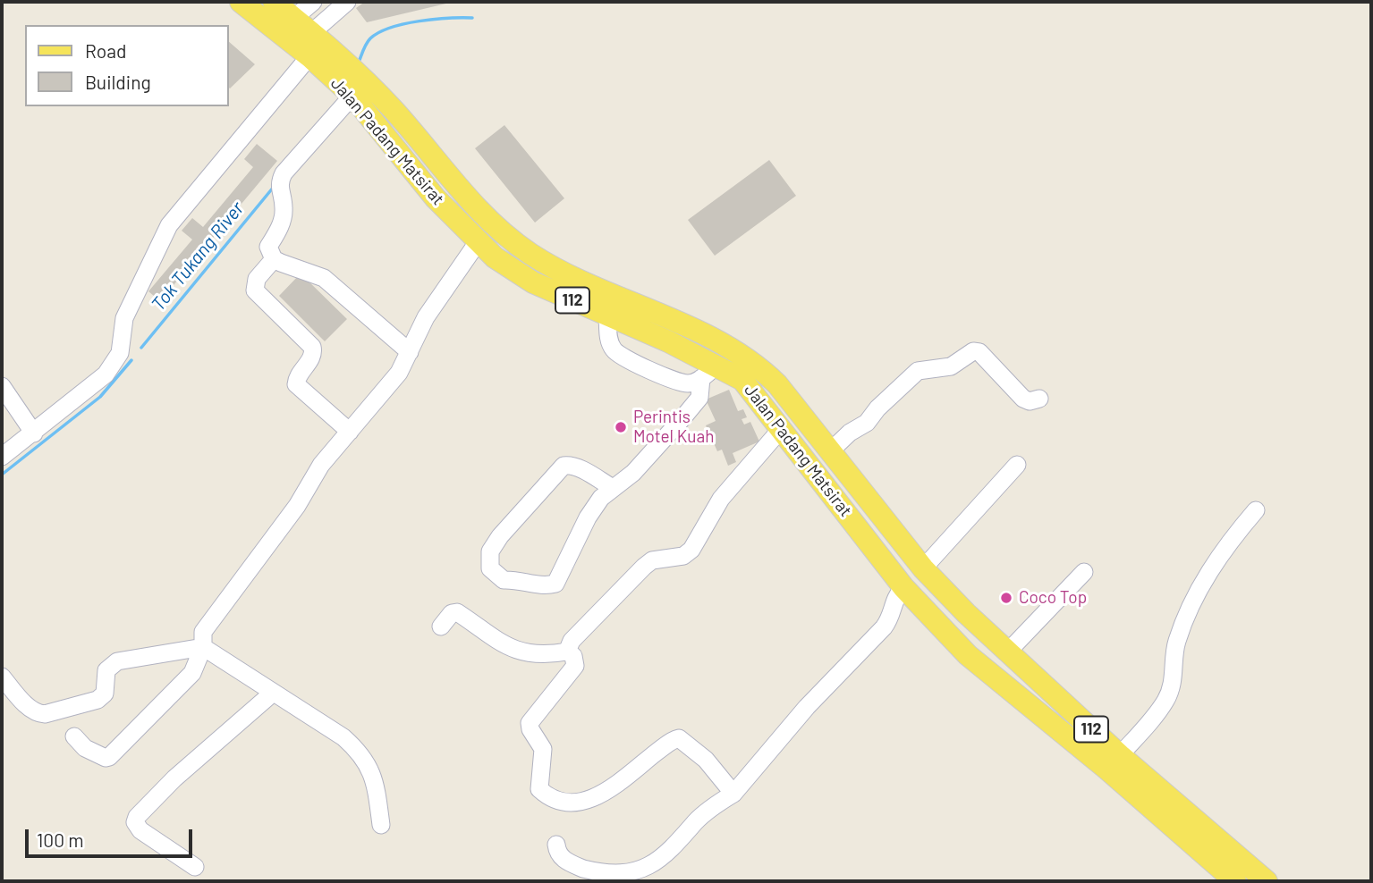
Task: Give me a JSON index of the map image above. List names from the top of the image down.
{
  "streets": {
    "main road": ["Jalan Padang Matsirat", "112"]
  },
  "water": ["Tok Tukang River"],
  "places": ["Perintis Motel Kuah", "Coco Top"],
  "legend": ["Road", "Building"],
  "scale_bar": "100 m"
}
